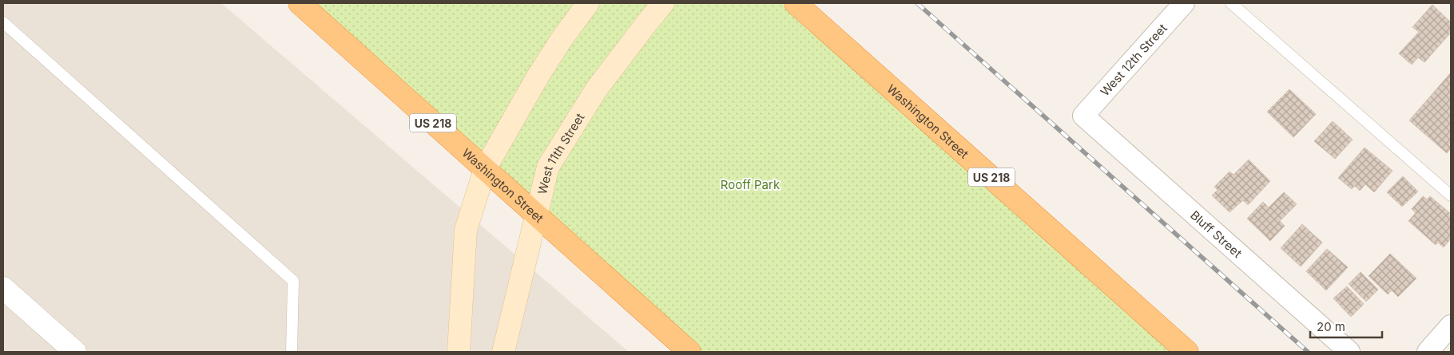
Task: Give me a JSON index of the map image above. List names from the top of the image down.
{
  "streets": {
    "highway": ["Washington Street", "US 218"],
    "main road": ["West 11th Street"],
    "street": ["West 12th Street", "Bluff Street"]
  },
  "crossings": [
    ["West 12th Street", "Bluff Street"],
    ["Washington Street", "West 11th Street"]
  ],
  "parks": ["Rooff Park"],
  "scale_bar": "20 m"
}
